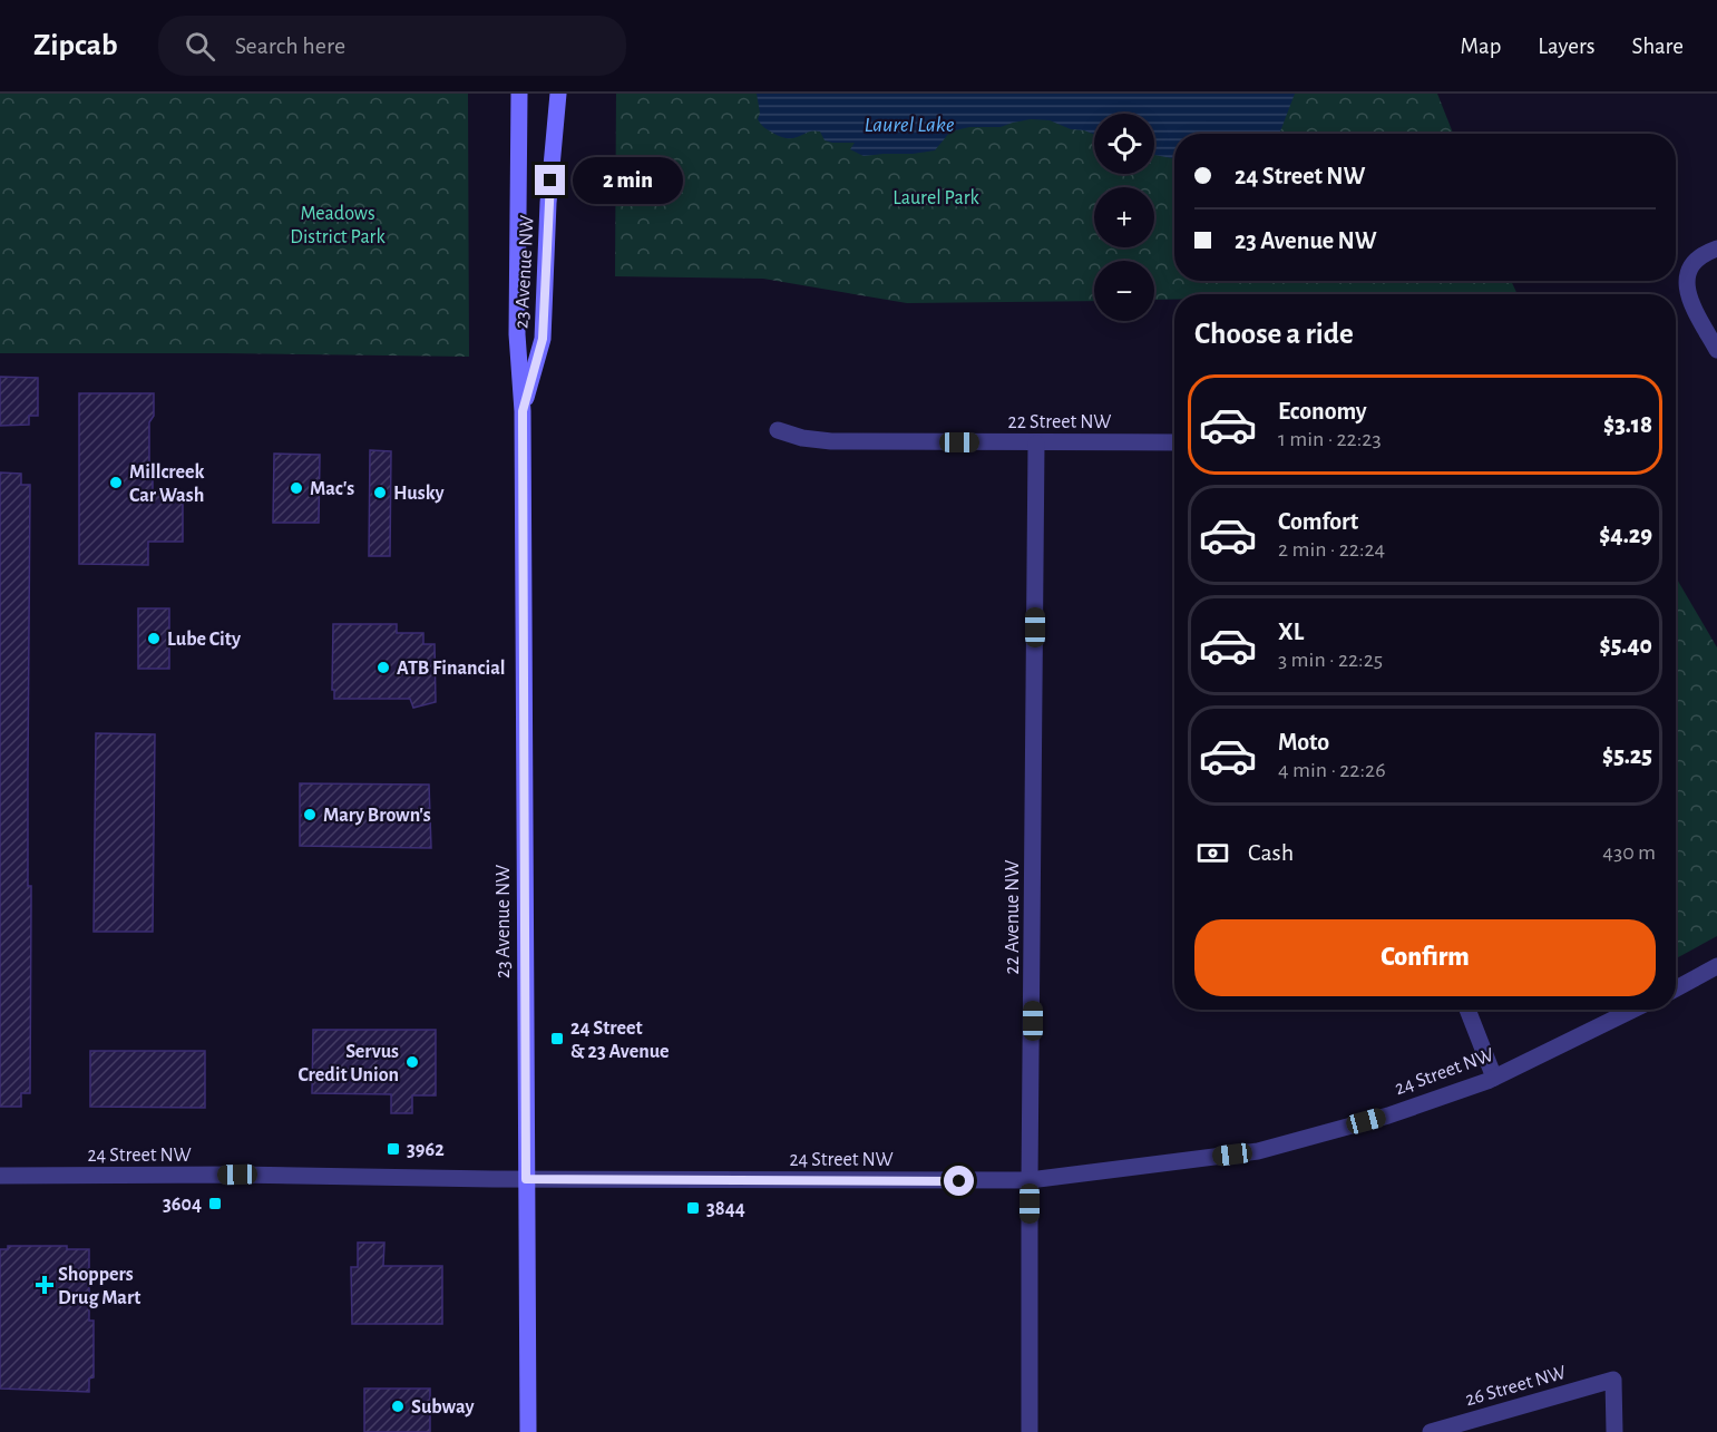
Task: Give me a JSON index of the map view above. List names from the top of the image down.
{
  "streets": {
    "main road": ["23 Avenue NW"],
    "street": [
      "22 Street NW",
      "22 Avenue NW",
      "24 Street NW",
      "26 Street NW"
    ]
  },
  "crossings": [
    ["23 Avenue NW", "24 Street NW"],
    ["22 Street NW", "22 Avenue NW"],
    ["22 Avenue NW", "24 Street NW"]
  ],
  "water": ["Laurel Lake"],
  "parks": ["Laurel Park", "Meadows District Park"],
  "places": {
    "other": [
      "Millcreek Car Wash",
      "Mac's",
      "Husky",
      "Lube City",
      "ATB Financial",
      "Mary Brown's",
      "Servus Credit Union",
      "Subway"
    ],
    "transit": [
      "24 Street & 23 Avenue",
      "3962",
      "3604",
      "3844"
    ],
    "health": ["Shoppers Drug Mart"]
  },
  "page": {
    "header": "Zipcab",
    "search": "Search here",
    "nav": ["Map", "Layers", "Share"],
    "map_buttons": ["+", "−"],
    "banner": ["24 Street NW", "23 Avenue NW"],
    "bubble": "2 min",
    "heading": "Choose a ride",
    "list": [
      {
        "name": "Economy",
        "note": "1 min · 22:23",
        "value": "$3.18"
      },
      {
        "name": "Comfort",
        "note": "2 min · 22:24",
        "value": "$4.29"
      },
      {
        "name": "XL",
        "note": "3 min · 22:25",
        "value": "$5.40"
      },
      {
        "name": "Moto",
        "note": "4 min · 22:26",
        "value": "$5.25"
      }
    ],
    "pay": ["Cash", "430 m"],
    "buttons": "Confirm"
  }
}
